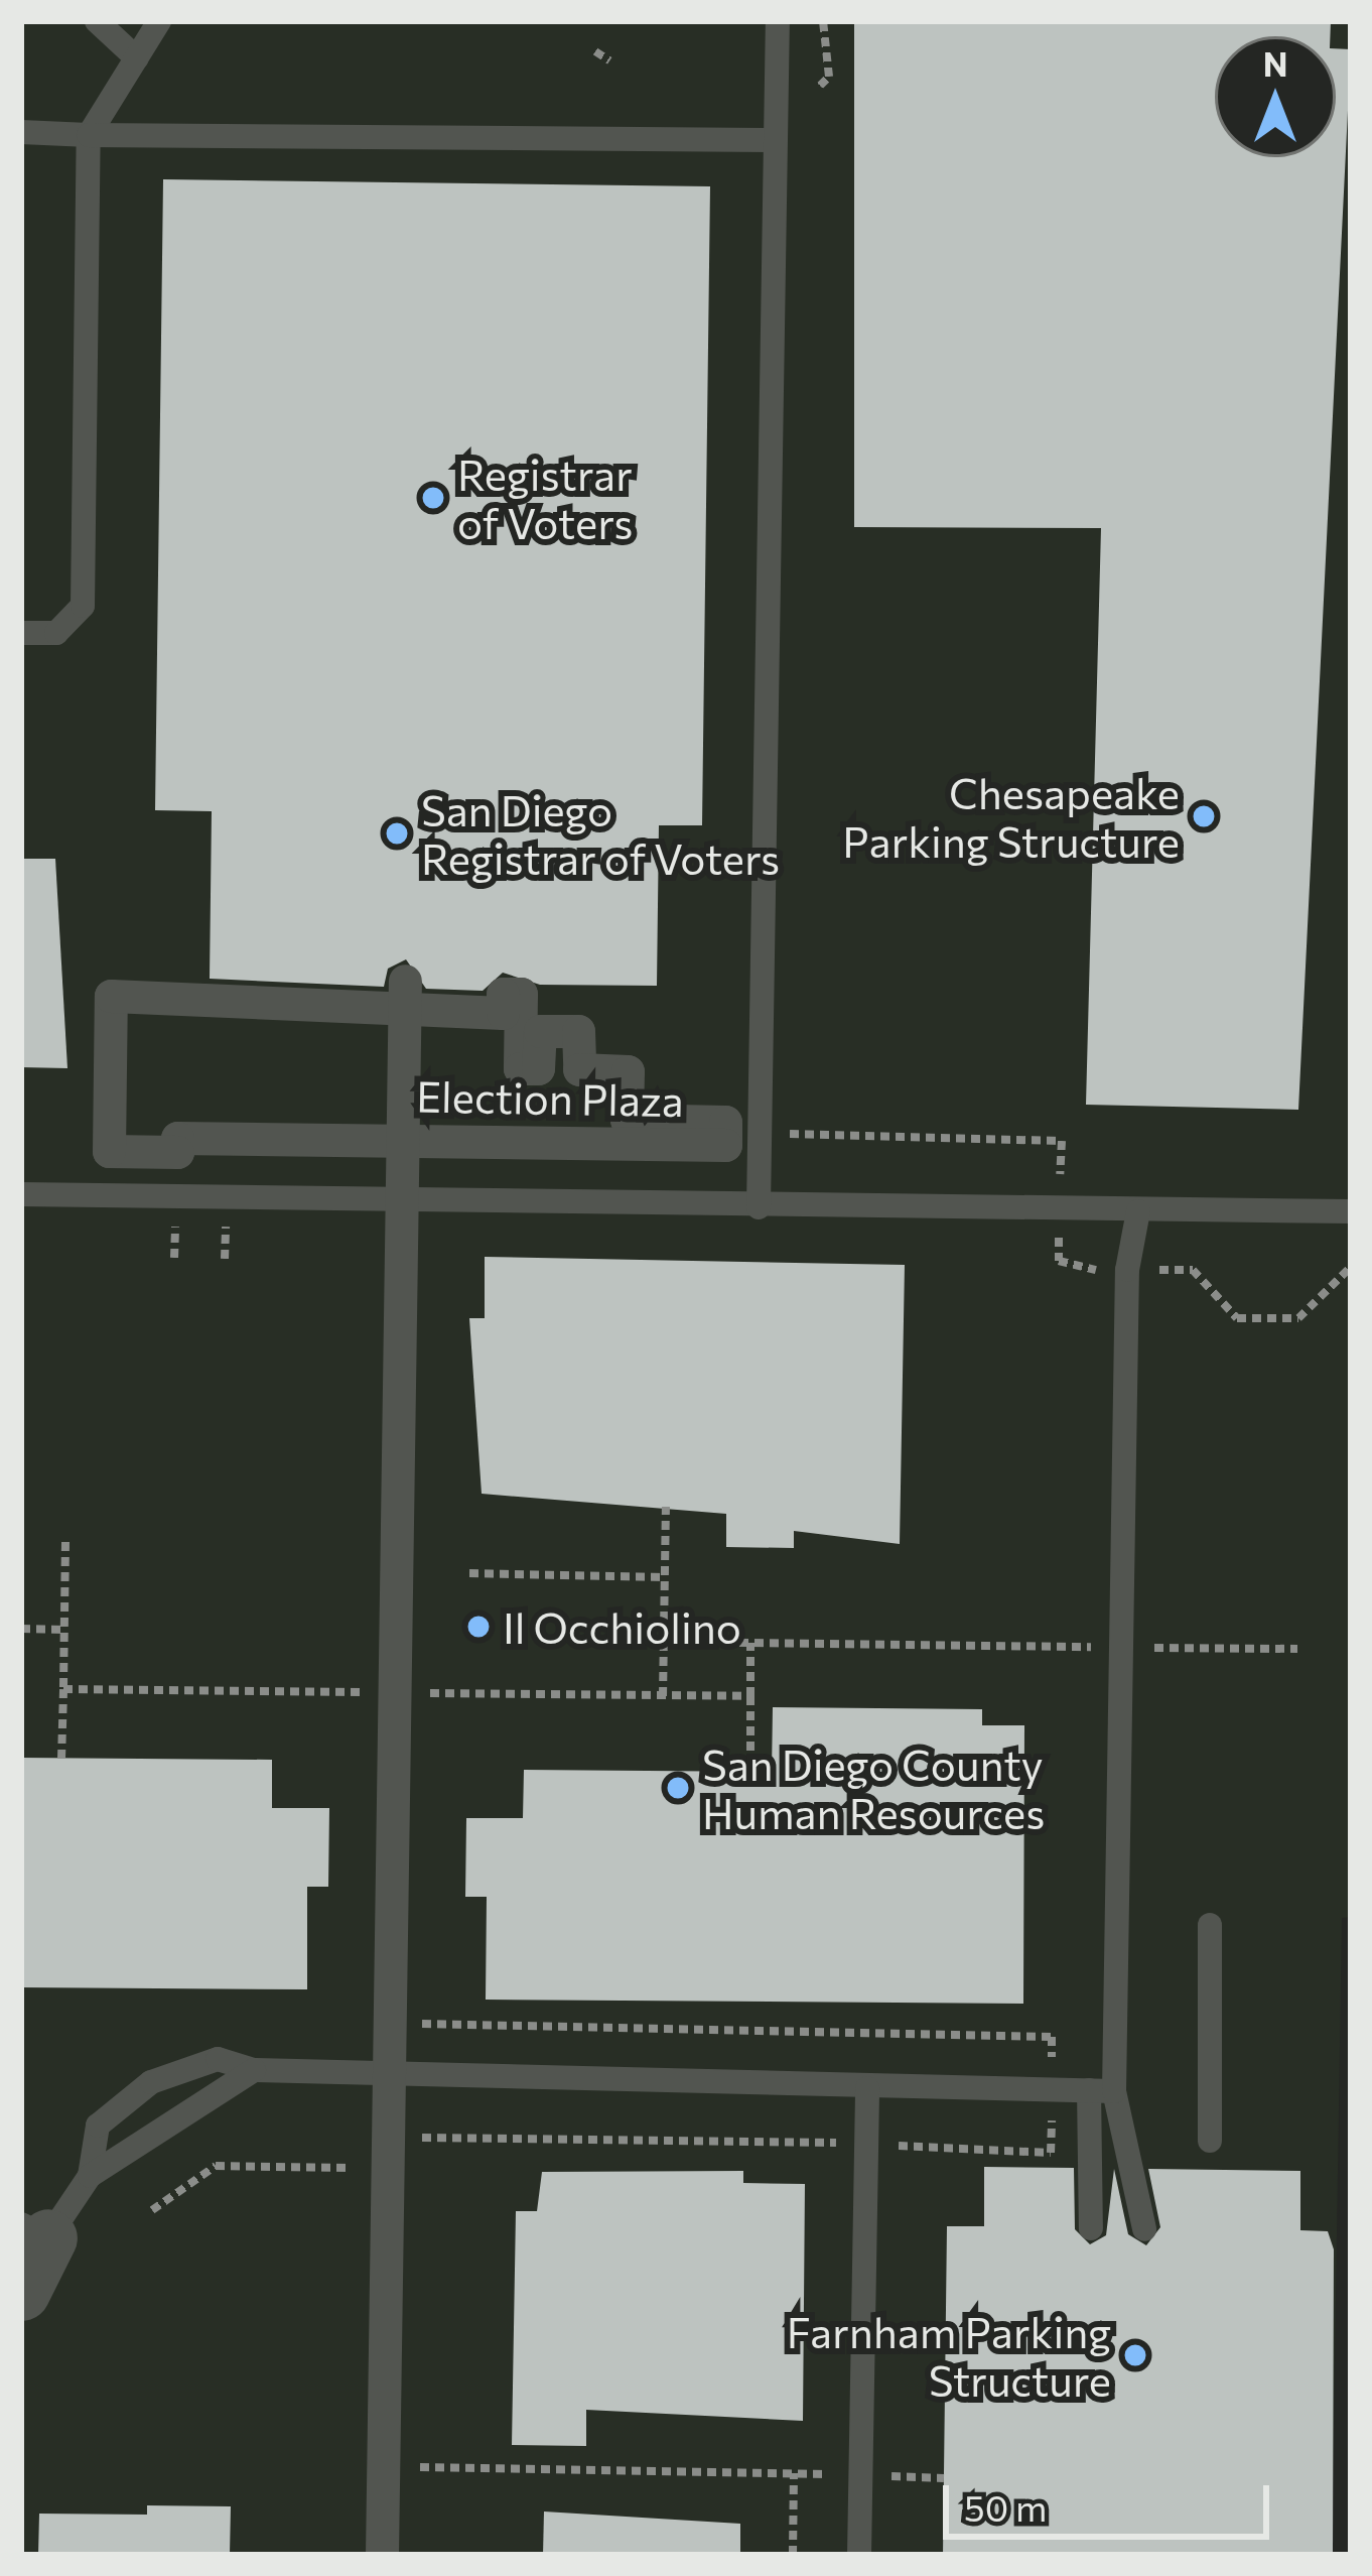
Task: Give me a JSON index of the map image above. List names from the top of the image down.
{
  "streets": {
    "street": ["Election Plaza"]
  },
  "places": [
    "Registrar of Voters",
    "Chesapeake Parking Structure",
    "San Diego Registrar of Voters",
    "Il Occhiolino",
    "San Diego County Human Resources",
    "Farnham Parking Structure"
  ],
  "scale_bar": "50 m",
  "north": "top"
}
